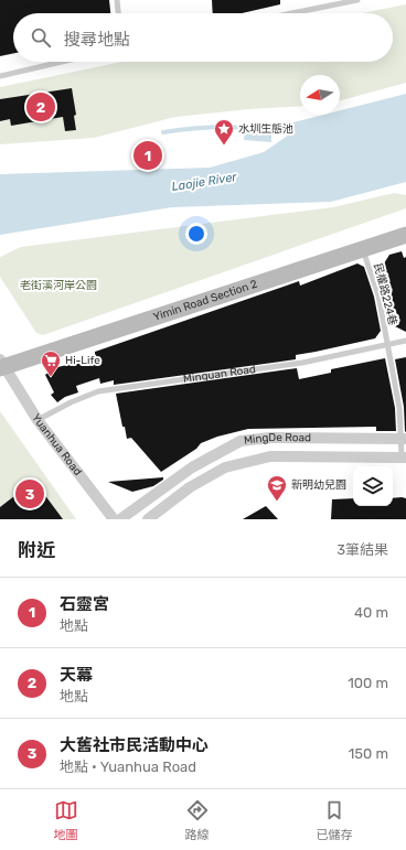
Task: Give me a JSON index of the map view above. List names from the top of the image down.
{
  "streets": {
    "street": ["Yimin Road Section 2", "MingDe Road", "Yuanhua Road"],
    "lane": ["民權路224巷", "Minquan Road"]
  },
  "crossings": [
    ["民權路224巷", "Yimin Road Section 2"],
    ["民權路224巷", "Minquan Road"],
    ["民權路224巷", "MingDe Road"],
    ["Yimin Road Section 2", "Yuanhua Road"],
    ["Minquan Road", "Yuanhua Road"]
  ],
  "water": ["Laojie River"],
  "parks": ["老街溪河岸公園"],
  "places": {
    "place": ["水圳生態池"],
    "supermarket": ["Hi-Life"],
    "school or university": ["新明幼兒園"]
  },
  "north": "left",
  "page": {
    "search": "搜尋地點",
    "pins": ["2", "1", "3"],
    "heading": ["附近", "3筆結果"],
    "list": [
      {
        "mark": "1",
        "name": "石靈宮",
        "note": "地點",
        "value": "40 m"
      },
      {
        "mark": "2",
        "name": "天冪",
        "note": "地點",
        "value": "100 m"
      },
      {
        "mark": "3",
        "name": "大舊社市民活動中心",
        "note": "地點 · Yuanhua Road",
        "value": "150 m"
      }
    ],
    "nav": ["地圖", "路線", "已儲存"]
  }
}
